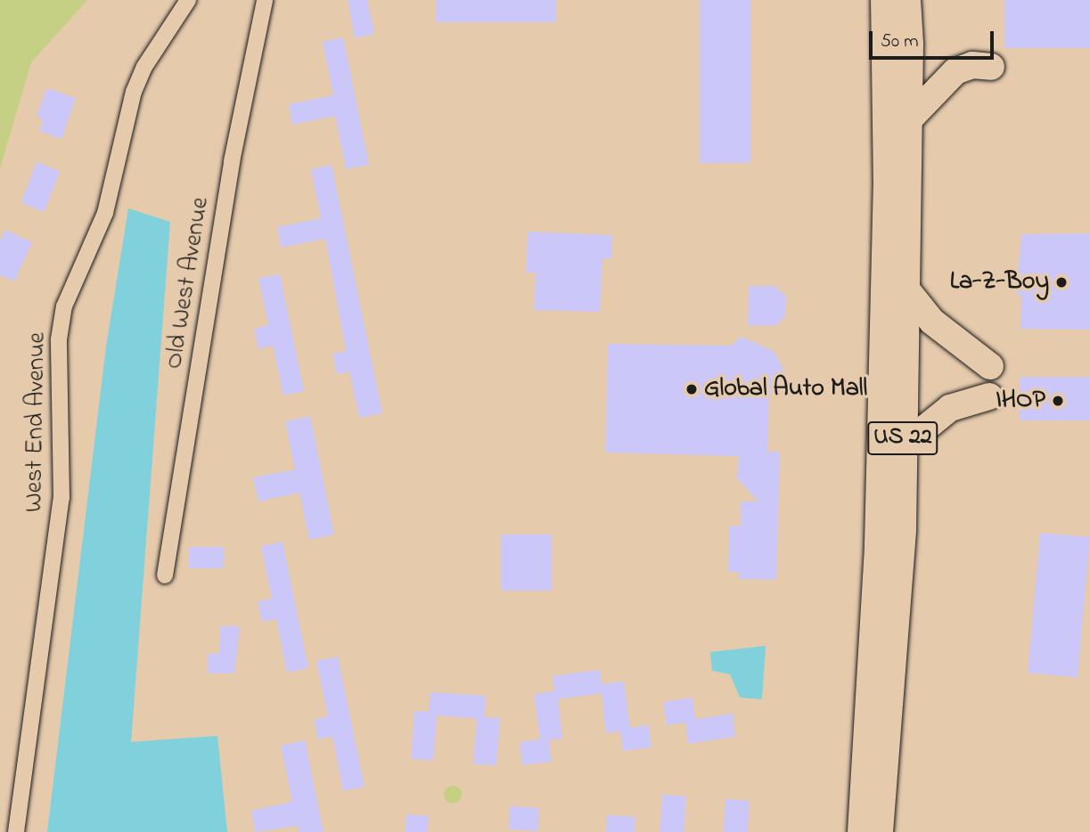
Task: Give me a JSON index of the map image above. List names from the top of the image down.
{
  "streets": {
    "highway": ["US 22"],
    "street": ["Old West Avenue", "West End Avenue"]
  },
  "places": ["La-Z-Boy", "Global Auto Mall", "IHOP"],
  "scale_bar": "50 m"
}
